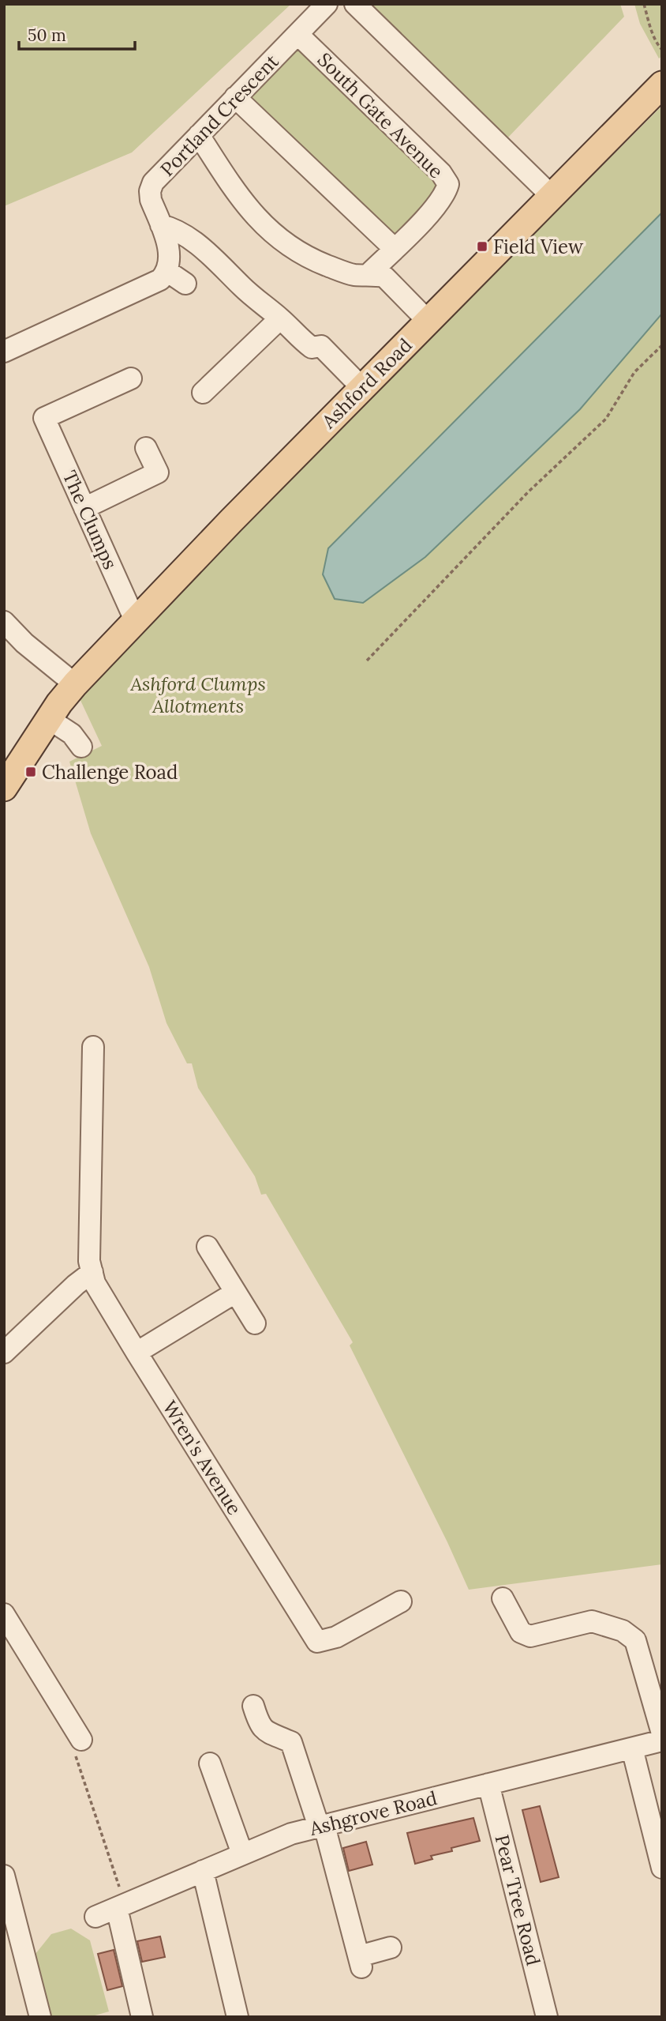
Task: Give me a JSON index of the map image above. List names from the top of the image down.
{
  "streets": {
    "main road": ["Ashford Road"],
    "street": [
      "Portland Crescent",
      "South Gate Avenue",
      "The Clumps",
      "Wren's Avenue",
      "Ashgrove Road",
      "Pear Tree Road"
    ]
  },
  "crossings": [
    ["Portland Crescent", "South Gate Avenue"],
    ["Ashford Road", "The Clumps"],
    ["Ashgrove Road", "Pear Tree Road"]
  ],
  "parks": ["Ashford Clumps Allotments"],
  "places": {
    "transit": ["Field View", "Challenge Road"]
  },
  "scale_bar": "50 m"
}
